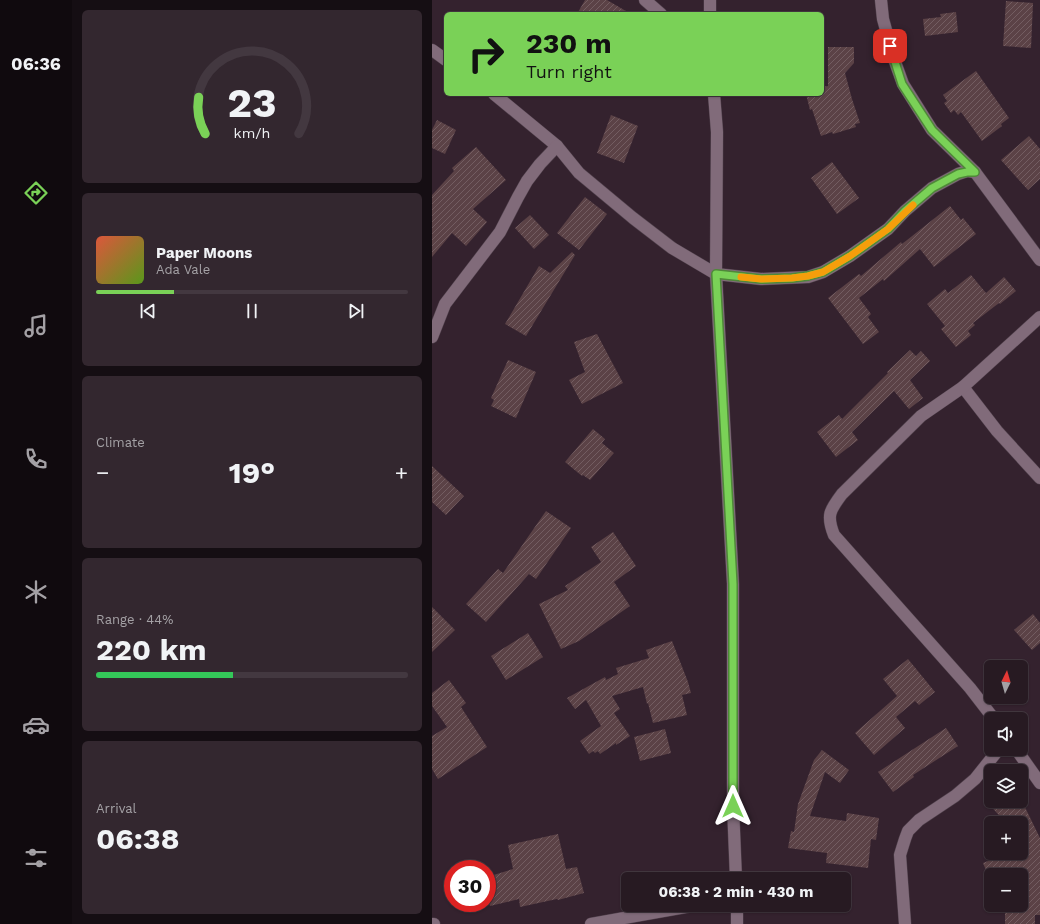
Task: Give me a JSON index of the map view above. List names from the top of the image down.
{
  "north": "top",
  "page": {
    "tabs": "06:36",
    "turn": ["230 m", "Turn right"],
    "song": ["Paper Moons", "Ada Vale"],
    "tile": [
      "Climate",
      ["Range · 44%", "220 km"],
      ["Arrival", "06:38"]
    ],
    "heat": ["−", "19°", "+"],
    "map_buttons": ["+", "−"],
    "limit": "30",
    "trip": "06:38 · 2 min · 430 m",
    "gauge": ["23", "km/h"]
  }
}
